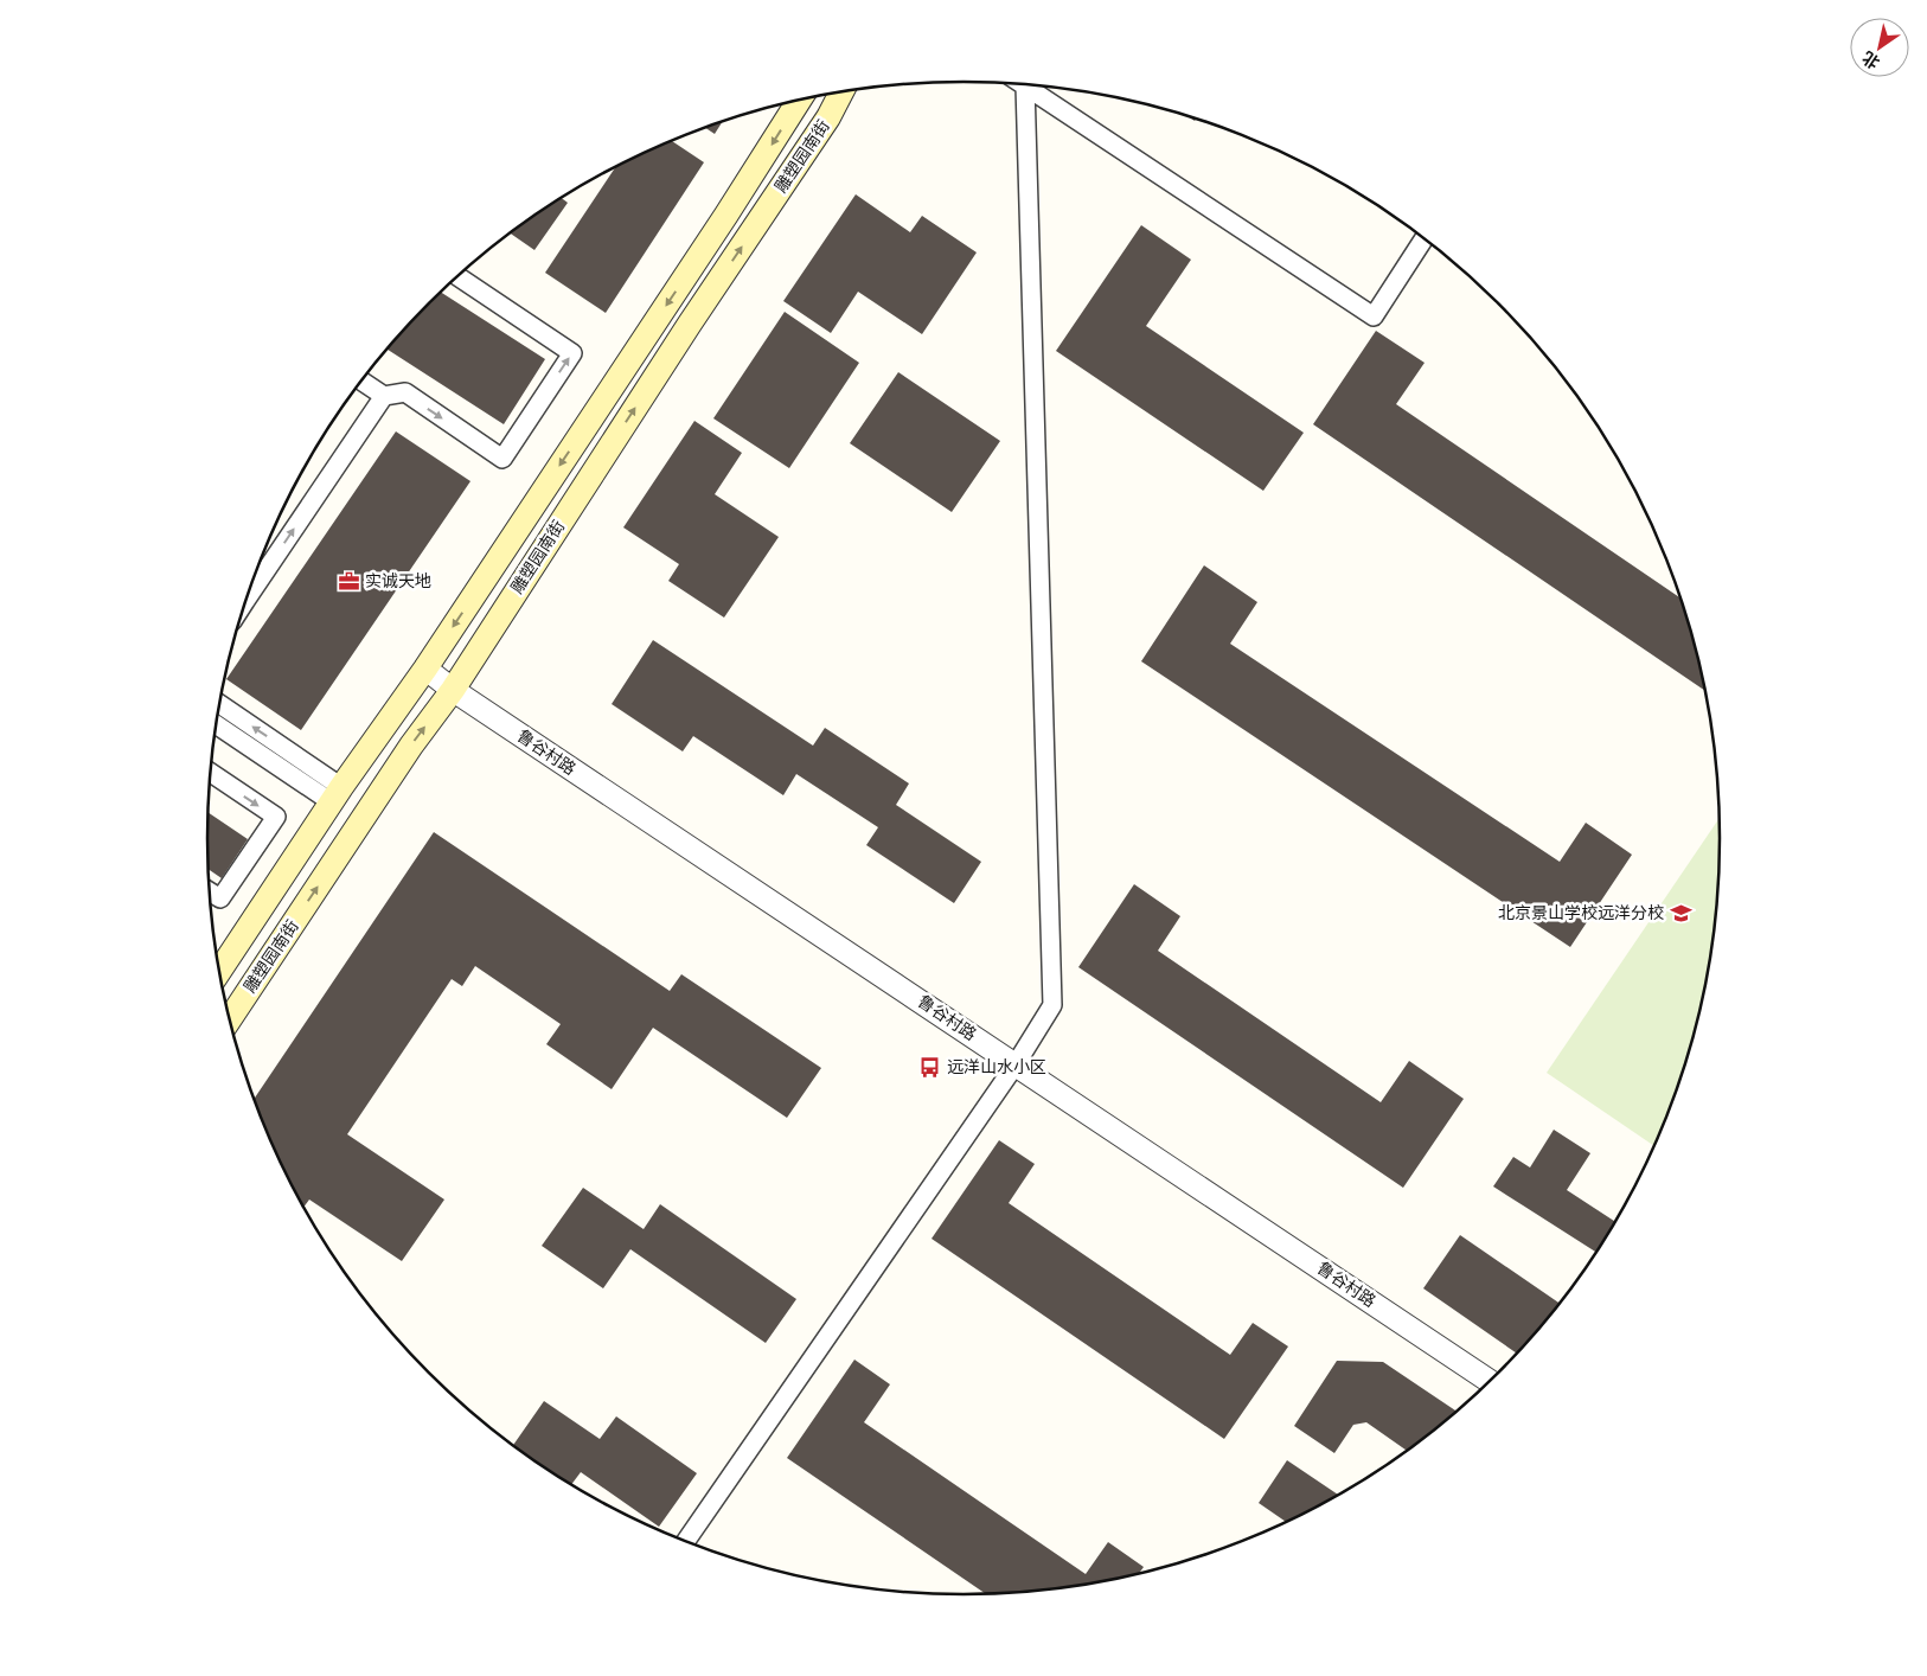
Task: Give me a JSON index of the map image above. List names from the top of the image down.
{
  "streets": {
    "main road": ["雕塑园南街"],
    "street": ["鲁谷村路"]
  },
  "crossings": [
    ["雕塑园南街", "鲁谷村路"]
  ],
  "places": {
    "office": ["实诚天地"],
    "school or university": ["北京景山学校远洋分校"],
    "bus stop": ["远洋山水小区"]
  },
  "north": "bottom left"
}
